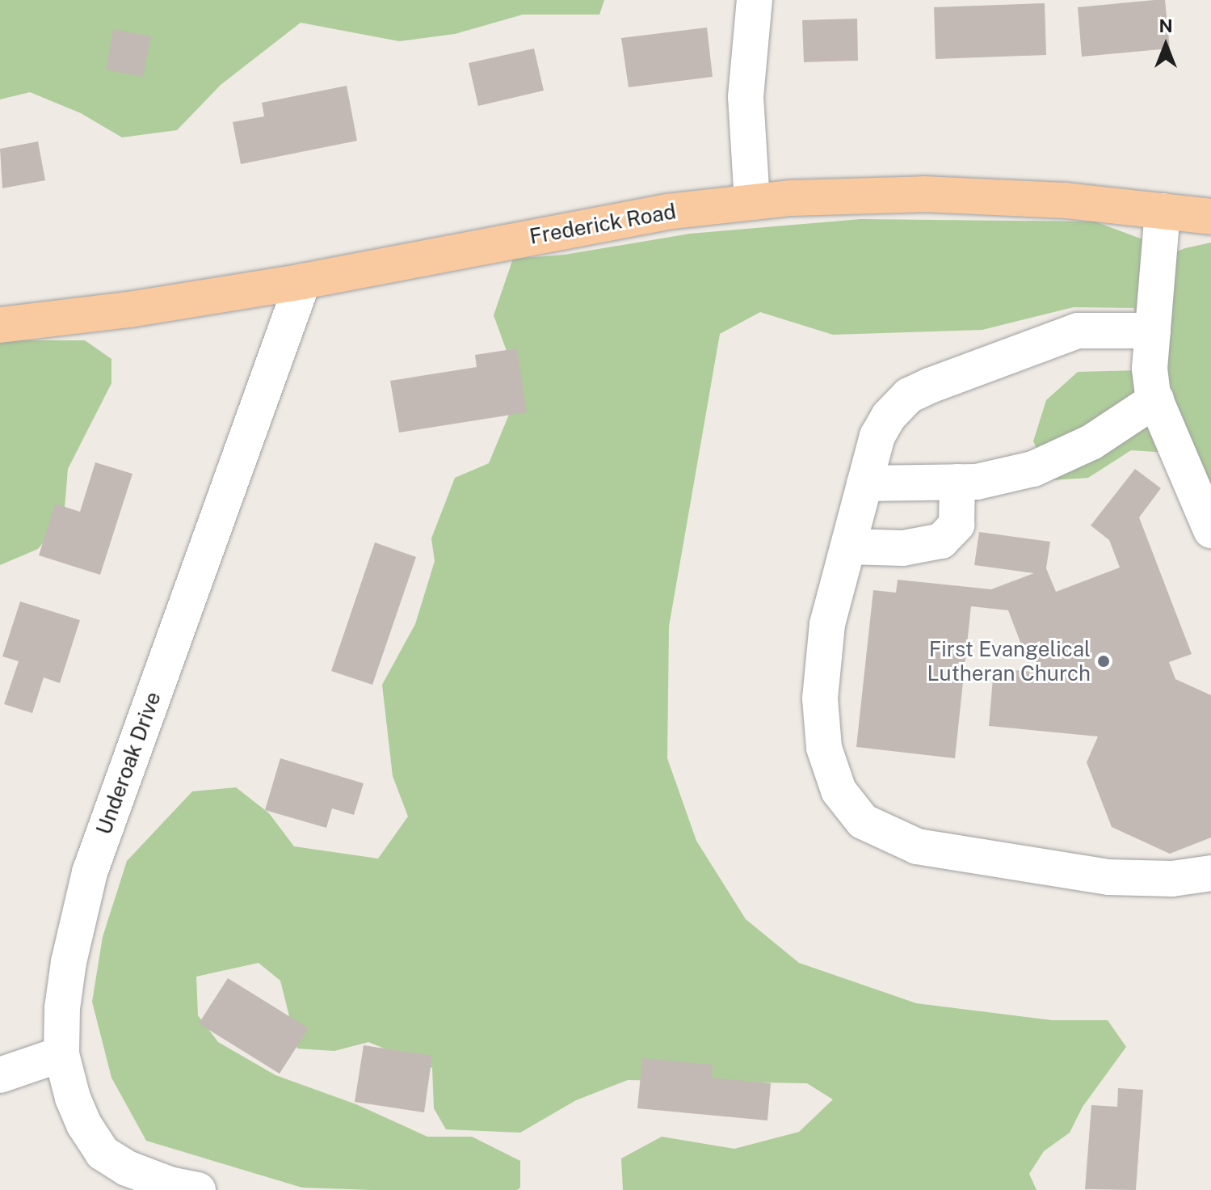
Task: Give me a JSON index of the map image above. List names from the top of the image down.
{
  "streets": {
    "main road": ["Frederick Road"],
    "street": ["Underoak Drive"]
  },
  "crossings": [
    ["Frederick Road", "Underoak Drive"]
  ],
  "places": ["First Evangelical Lutheran Church"],
  "north": "top"
}
